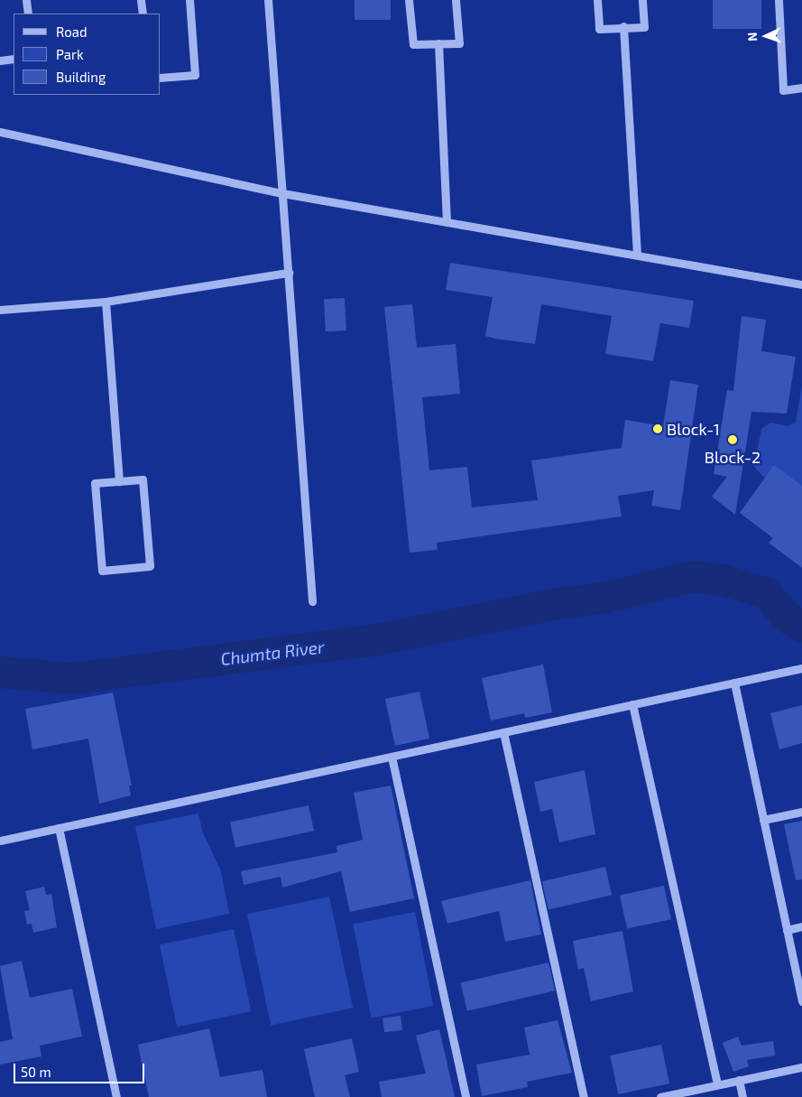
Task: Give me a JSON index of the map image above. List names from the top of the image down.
{
  "water": ["Chumta River"],
  "places": ["Block-1", "Block-2"],
  "legend": ["Road", "Park", "Building"],
  "scale_bar": "50 m",
  "north": "left"
}
